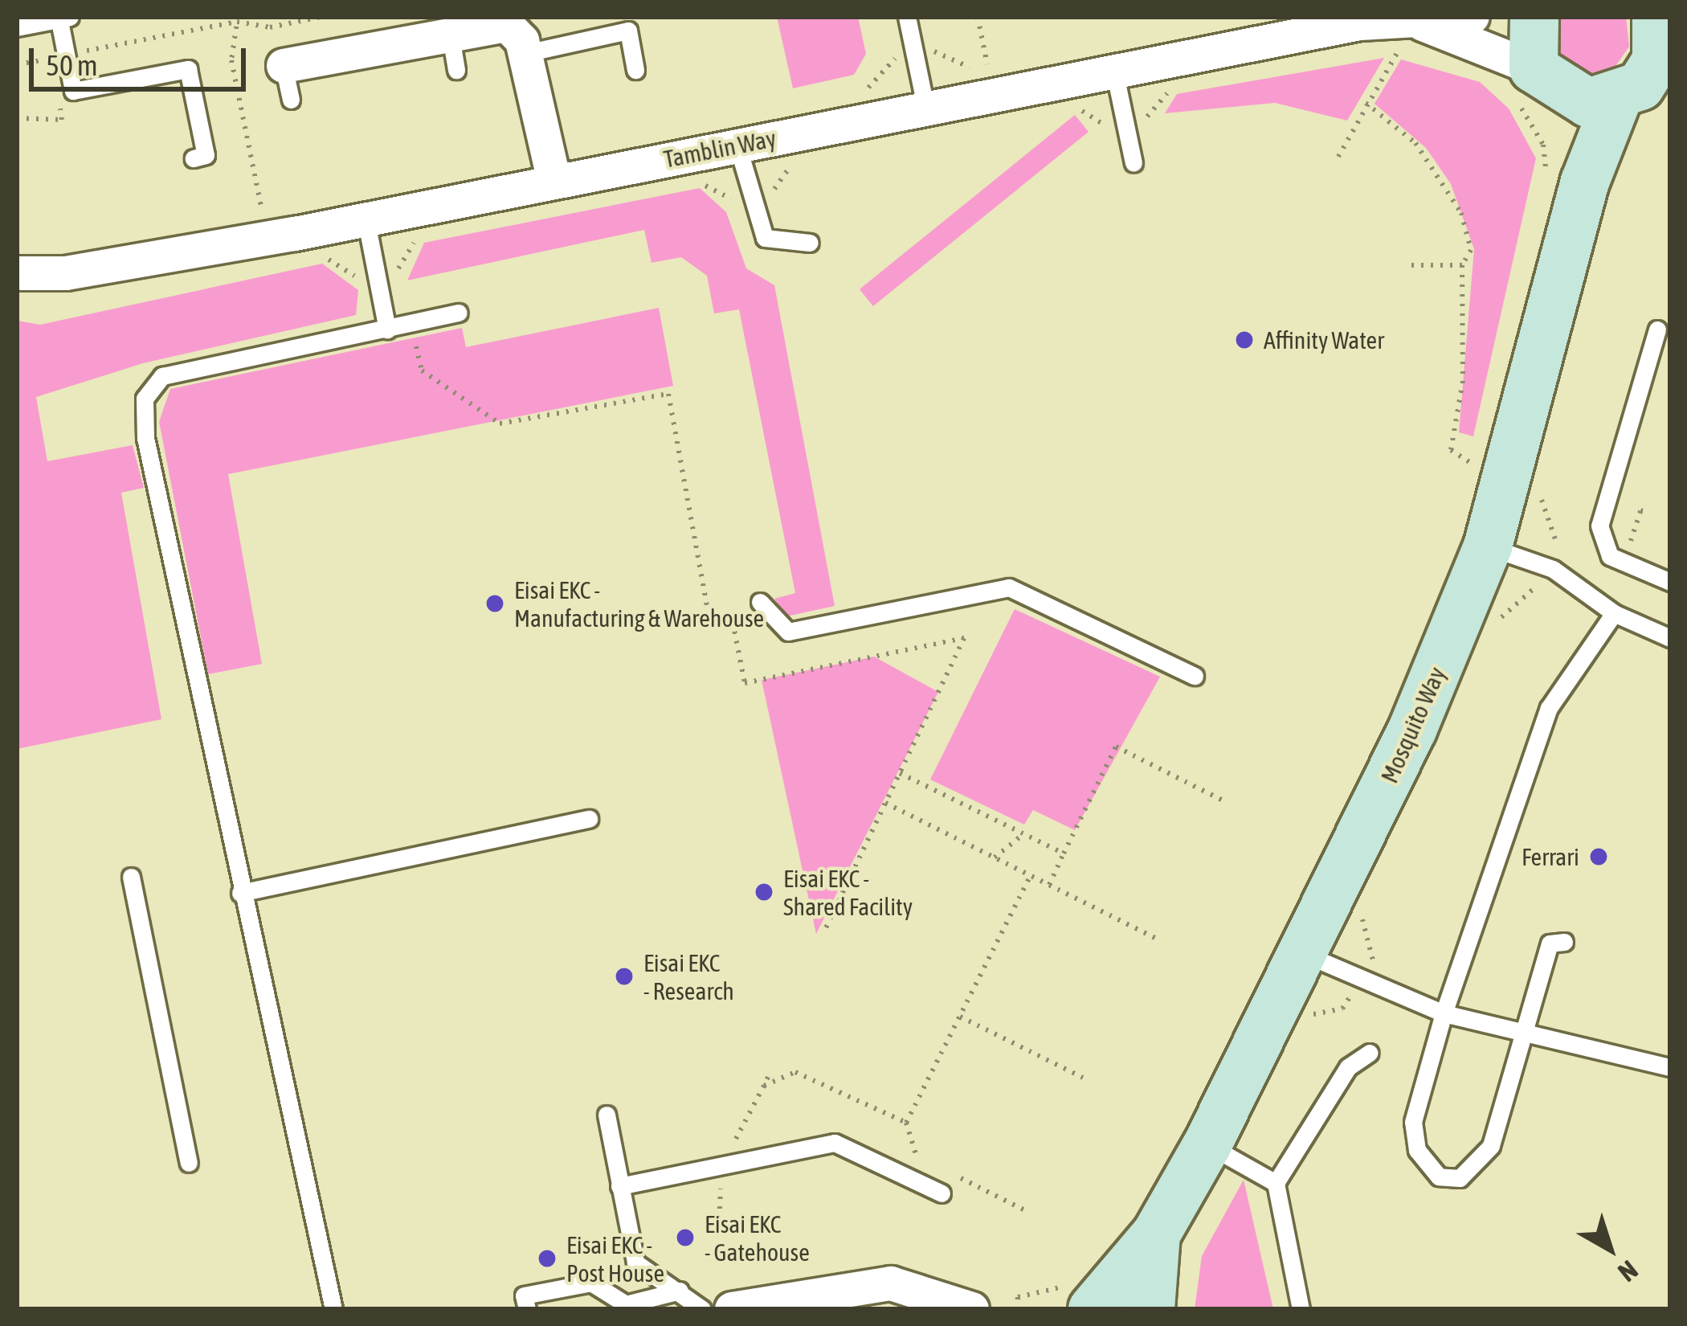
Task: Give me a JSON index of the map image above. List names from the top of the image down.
{
  "streets": {
    "street": ["Tamblin Way", "Mosquito Way"]
  },
  "places": [
    "Affinity Water",
    "Eisai EKC - Manufacturing & Warehouse",
    "Ferrari",
    "Eisai EKC - Shared Facility",
    "Eisai EKC - Research",
    "Eisai EKC - Gatehouse",
    "Eisai EKC - Post House"
  ],
  "scale_bar": "50 m",
  "north": "bottom right"
}
